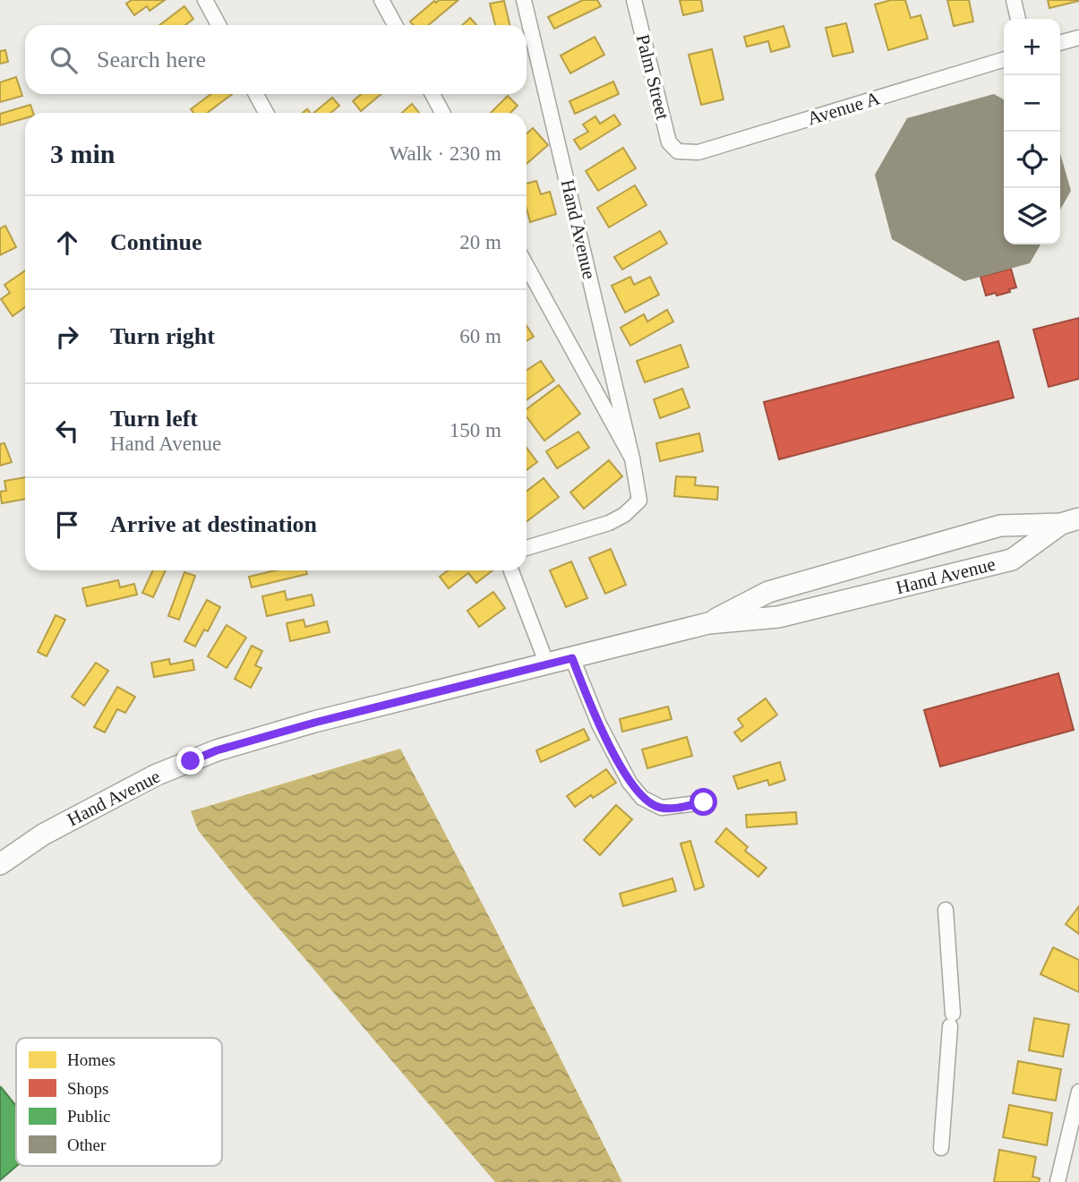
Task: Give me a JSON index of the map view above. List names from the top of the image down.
{
  "streets": {
    "street": ["Palm Street", "Avenue A", "Hand Avenue"]
  },
  "crossings": [
    ["Palm Street", "Avenue A"]
  ],
  "legend": [
    "Homes",
    "Shops",
    "Public",
    "Other"
  ],
  "page": {
    "map_buttons": ["+", "−"],
    "search": "Search here",
    "heading": ["3 min", "Walk · 230 m"],
    "list": [
      ["Continue", "20 m"],
      ["Turn right", "60 m"],
      ["Turn left", "Hand Avenue", "150 m"],
      "Arrive at destination"
    ]
  }
}
